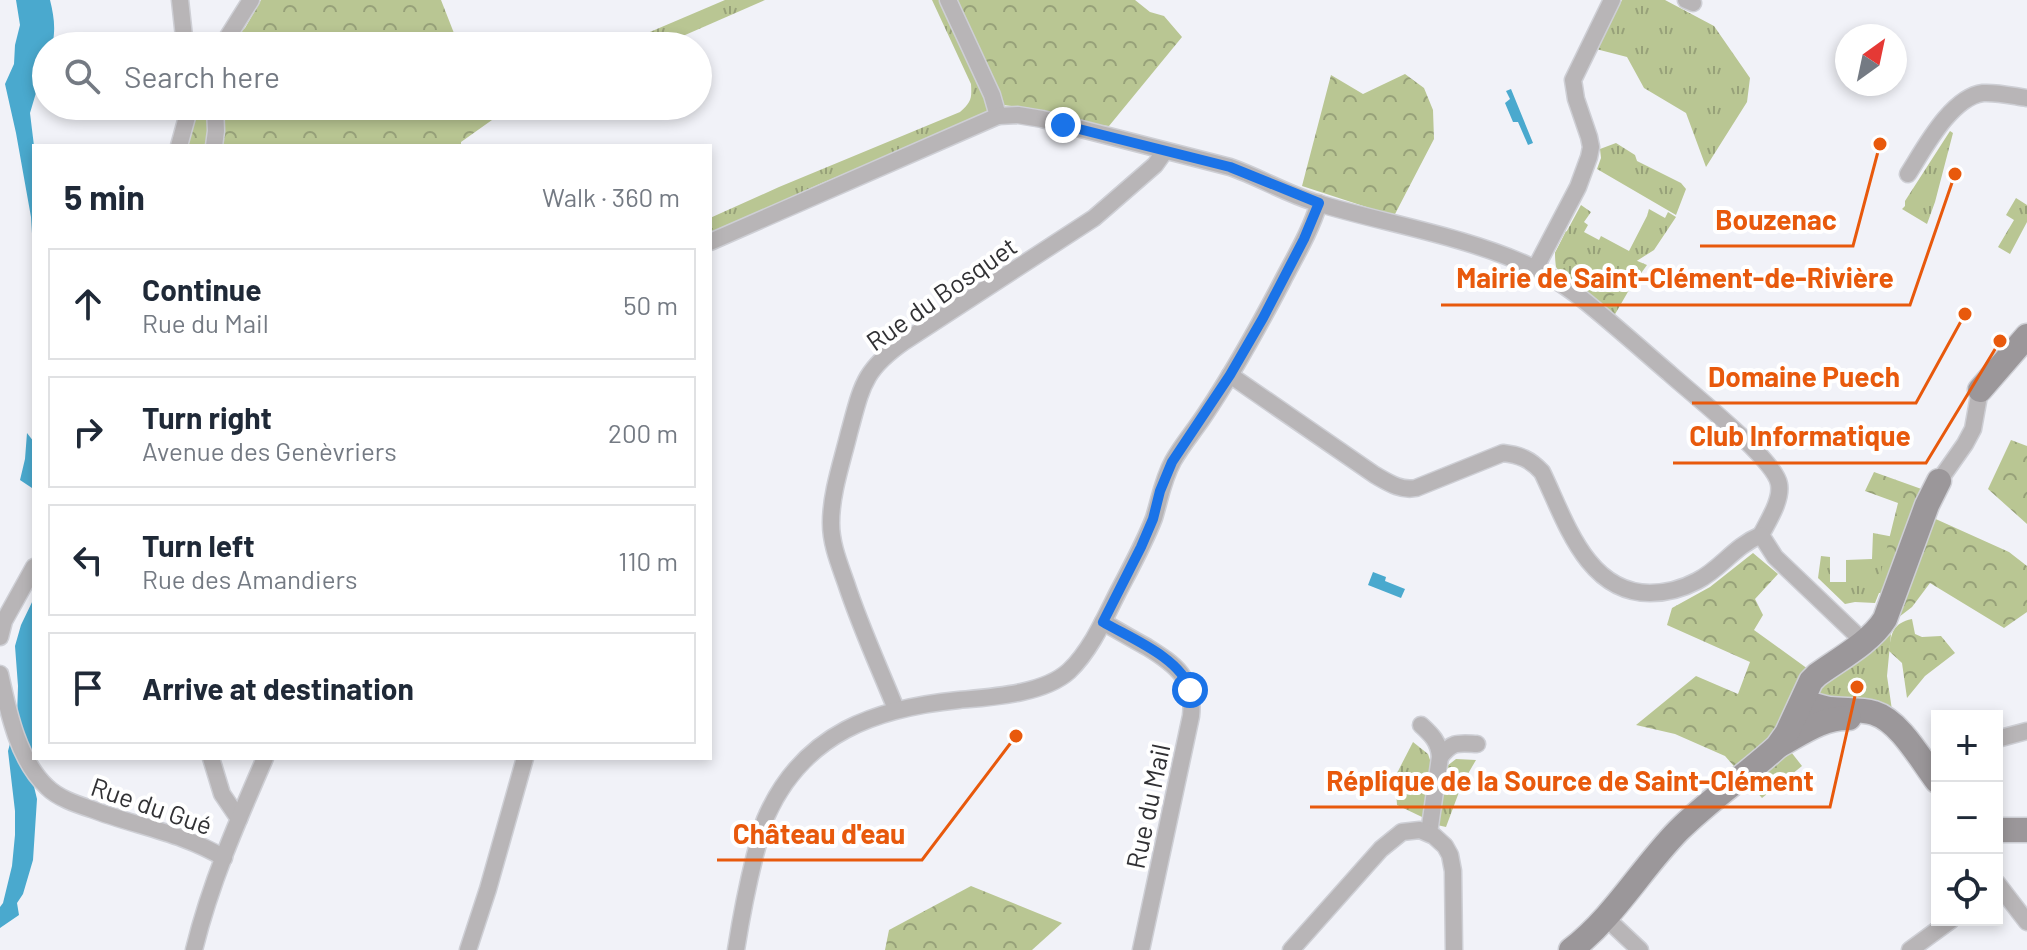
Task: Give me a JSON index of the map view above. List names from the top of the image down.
{
  "streets": {
    "street": ["Rue du Bosquet", "Rue du Gué", "Rue du Mail"]
  },
  "places": [
    "Bouzenac",
    "Mairie de Saint-Clément-de-Rivière",
    "Domaine Puech",
    "Club Informatique",
    "Réplique de la Source de Saint-Clément",
    "Château d'eau"
  ],
  "north": "top right",
  "page": {
    "search": "Search here",
    "heading": ["5 min", "Walk · 360 m"],
    "list": [
      ["Continue", "Rue du Mail", "50 m"],
      ["Turn right", "Avenue des Genèvriers", "200 m"],
      ["Turn left", "Rue des Amandiers", "110 m"],
      "Arrive at destination"
    ],
    "map_buttons": ["+", "−"]
  }
}
